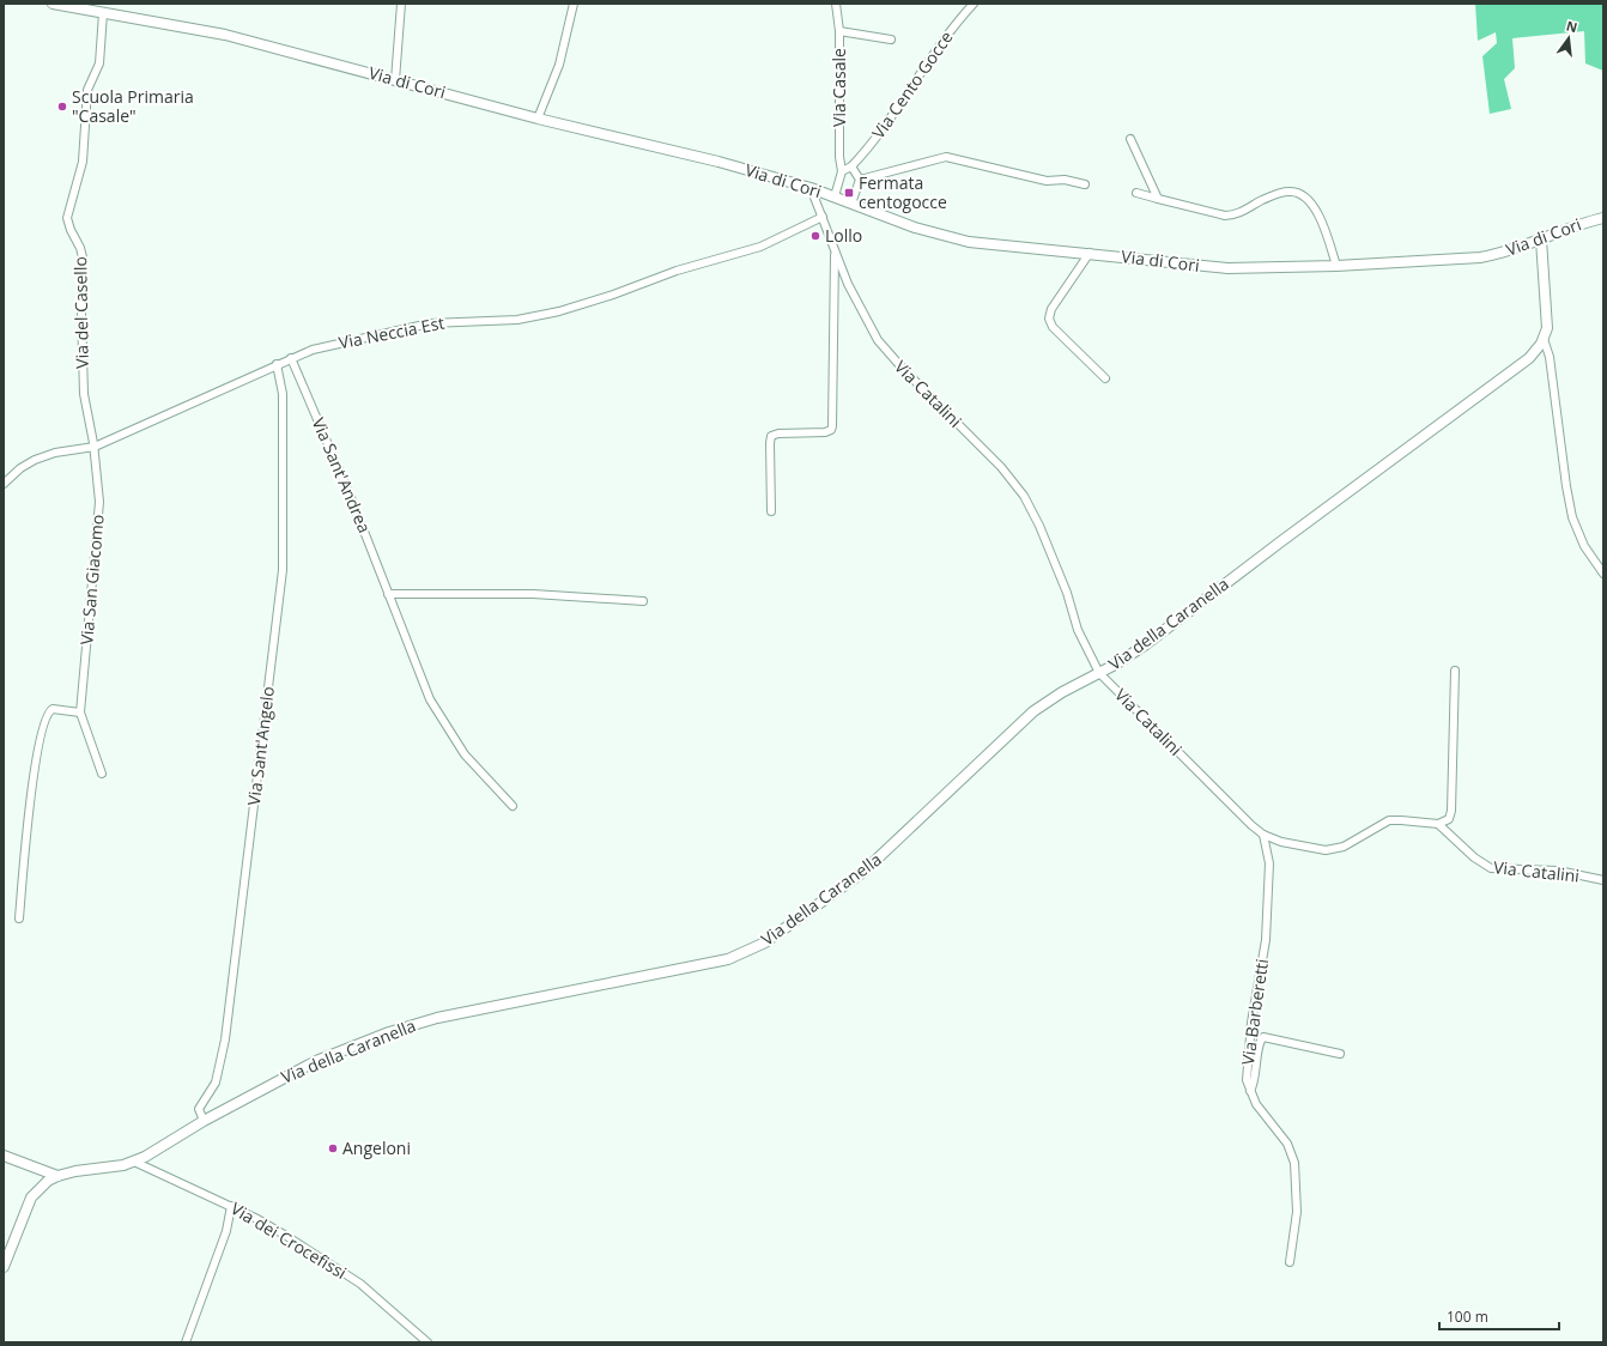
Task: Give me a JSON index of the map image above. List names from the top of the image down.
{
  "streets": {
    "main road": ["Via di Cori", "Via della Caranella"],
    "street": [
      "Via Cento Gocce",
      "Via Casale",
      "Via del Casello",
      "Via Neccia Est",
      "Via Catalini",
      "Via Sant'Andrea",
      "Via San Giacomo",
      "Via Sant'Angelo",
      "Via Barberetti",
      "Via dei Crocefissi"
    ]
  },
  "crossings": [
    ["Via di Cori", "Via Casale"],
    ["Via di Cori", "Via del Casello"],
    ["Via di Cori", "Via Catalini"],
    ["Via del Casello", "Via Neccia Est"],
    ["Via del Casello", "Via San Giacomo"],
    ["Via Neccia Est", "Via Catalini"],
    ["Via Neccia Est", "Via Sant'Andrea"],
    ["Via Neccia Est", "Via San Giacomo"],
    ["Via Neccia Est", "Via Sant'Angelo"],
    ["Via Catalini", "Via della Caranella"],
    ["Via Catalini", "Via Barberetti"],
    ["Via della Caranella", "Via Sant'Angelo"],
    ["Via della Caranella", "Via dei Crocefissi"]
  ],
  "places": {
    "other": ["Scuola Primaria \"Casale\"", "Lollo", "Angeloni"],
    "transit": ["Fermata centogocce"]
  },
  "scale_bar": "100 m",
  "north": "top"
}
